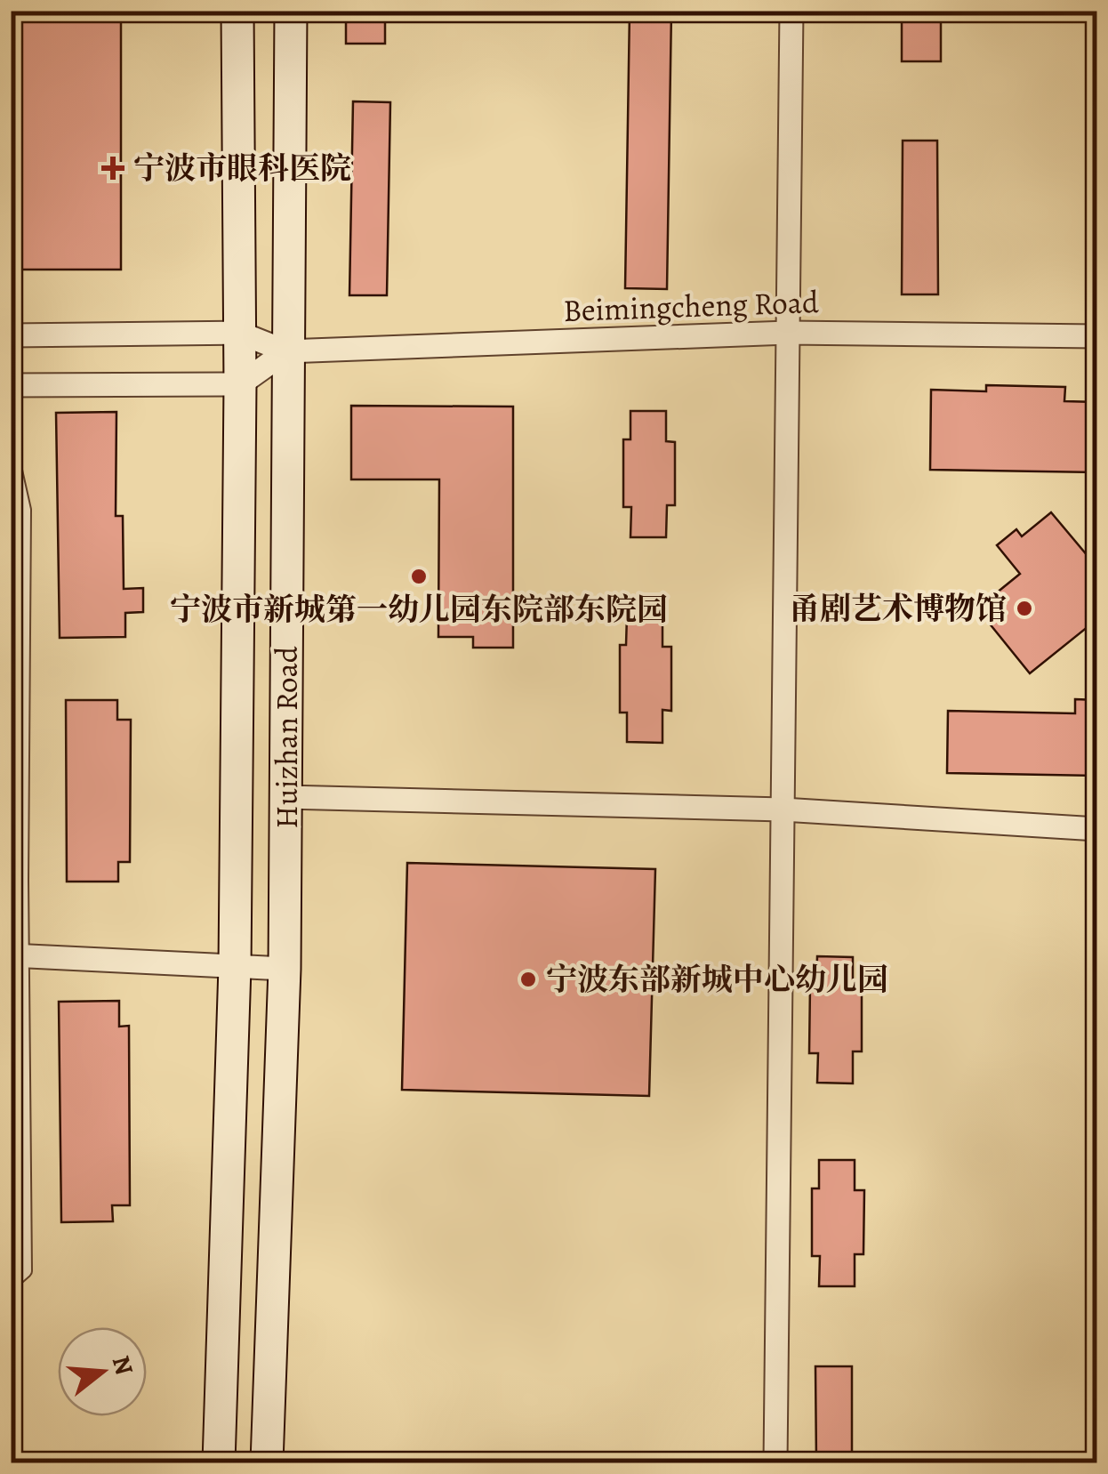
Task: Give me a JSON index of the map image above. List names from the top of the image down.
{
  "streets": {
    "street": ["Beimingcheng Road", "Huizhan Road"]
  },
  "crossings": [
    ["Beimingcheng Road", "Huizhan Road"]
  ],
  "places": {
    "health": ["宁波市眼科医院"],
    "other": ["宁波市新城第一幼儿园东院部东院园", "甬剧艺术博物馆", "宁波东部新城中心幼儿园"]
  },
  "north": "right"
}
